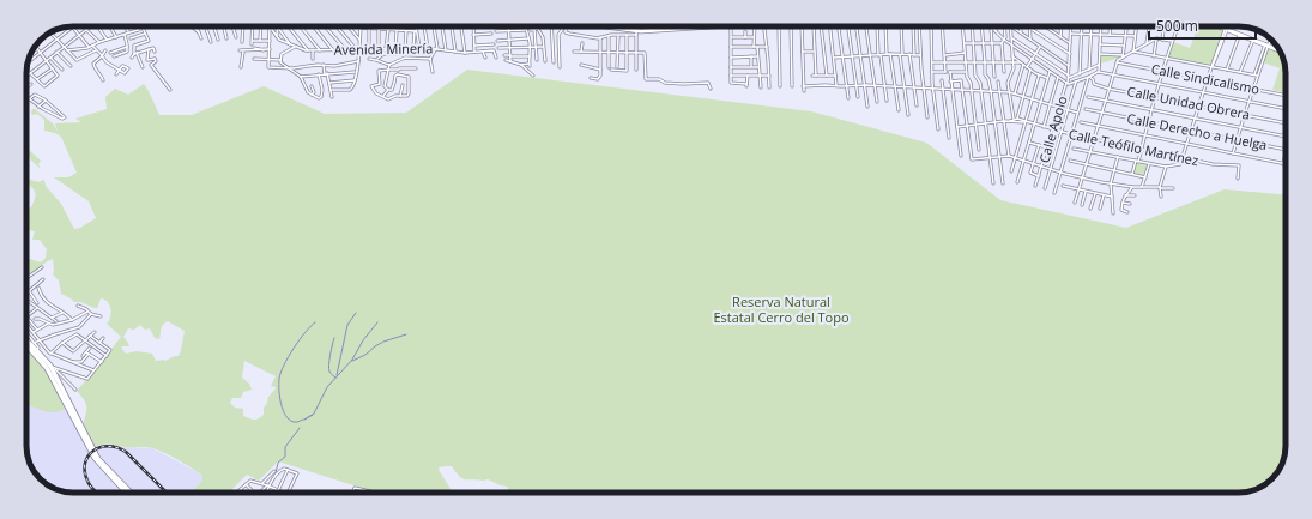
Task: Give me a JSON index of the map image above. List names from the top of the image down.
{
  "streets": {
    "street": [
      "Avenida Minería",
      "Calle Sindicalismo",
      "Calle Unidad Obrera",
      "Calle Apolo",
      "Calle Derecho a Huelga",
      "Calle Teófilo Martínez"
    ]
  },
  "crossings": [
    ["Calle Apolo", "Calle Teófilo Martínez"]
  ],
  "parks": ["Reserva Natural Estatal Cerro del Topo"],
  "scale_bar": "500 m"
}
